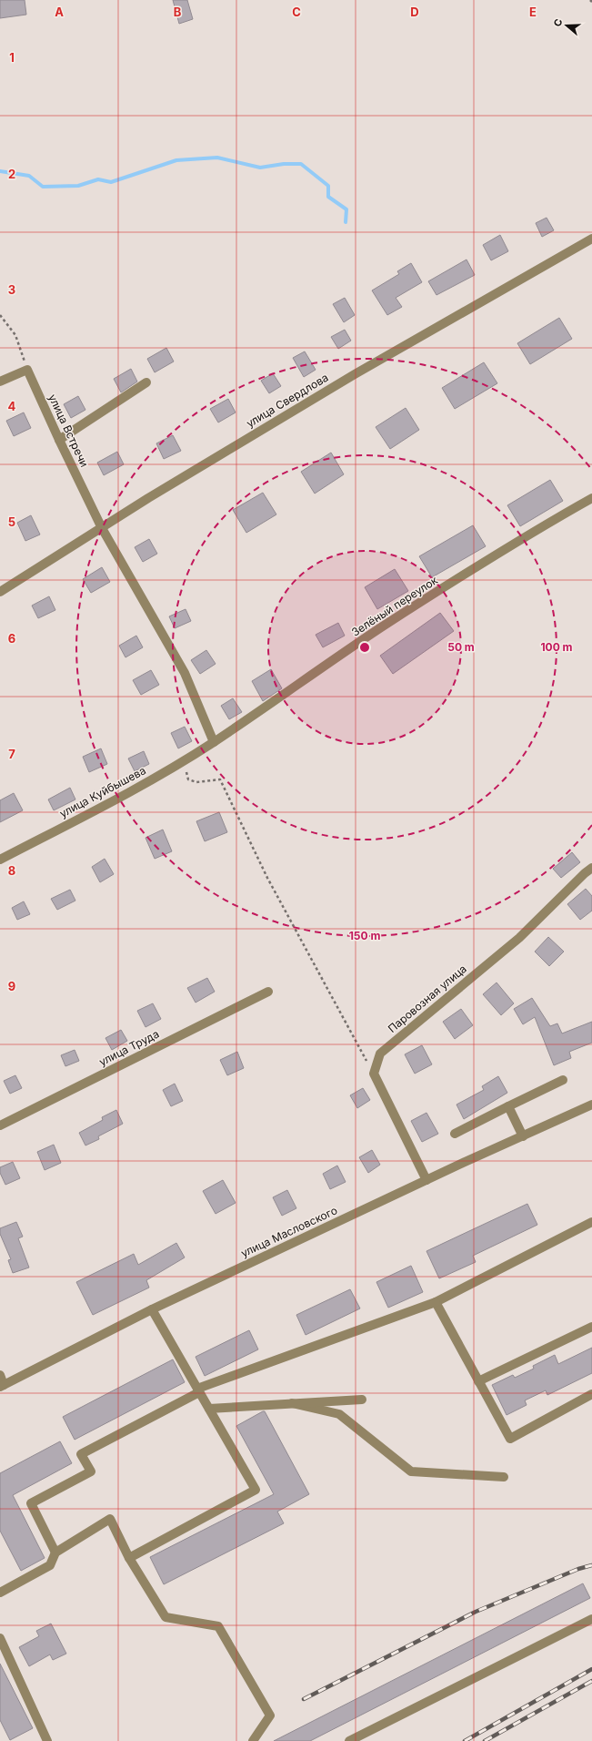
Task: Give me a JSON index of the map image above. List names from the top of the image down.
{
  "streets": {
    "street": [
      "улица Свердлова",
      "улица Встречи",
      "Зелёный переулок",
      "улица Куйбышева",
      "Паровозная улица",
      "улица Труда",
      "улица Масловского"
    ]
  },
  "crossings": [
    ["улица Свердлова", "улица Встречи"],
    ["улица Встречи", "Зелёный переулок"],
    ["улица Встречи", "улица Куйбышева"],
    ["Зелёный переулок", "улица Куйбышева"]
  ],
  "north": "left",
  "grid": {
    "columns": [
      "A",
      "B",
      "C",
      "D",
      "E"
    ],
    "rows": [
      "1",
      "2",
      "3",
      "4",
      "5",
      "6",
      "7",
      "8",
      "9"
    ]
  },
  "rings": ["50 m", "100 m", "150 m"]
}
